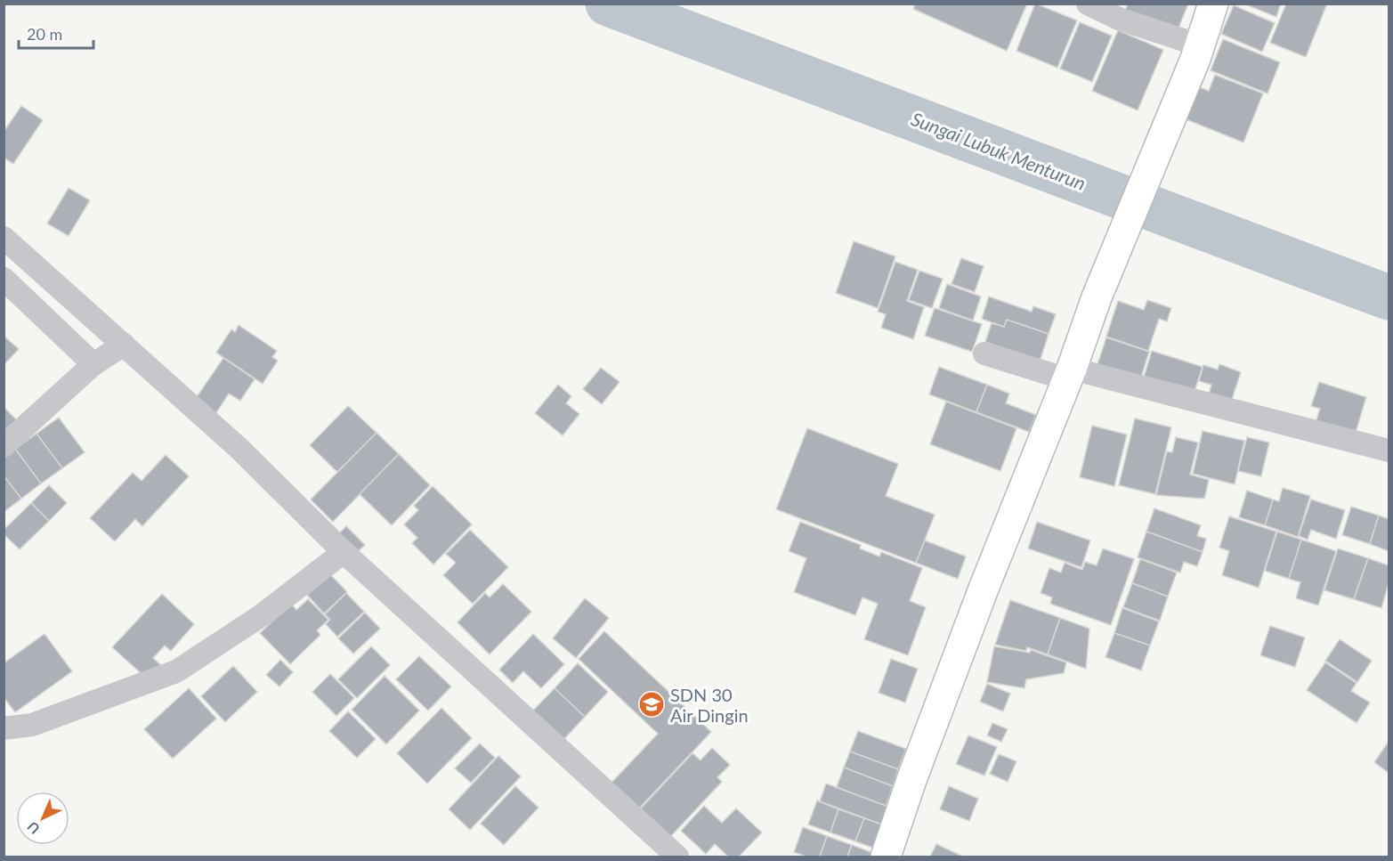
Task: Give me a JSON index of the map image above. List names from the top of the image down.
{
  "water": ["Sungai Lubuk Menturun"],
  "places": {
    "school or university": ["SDN 30 Air Dingin"]
  },
  "scale_bar": "20 m",
  "north": "bottom left"
}
